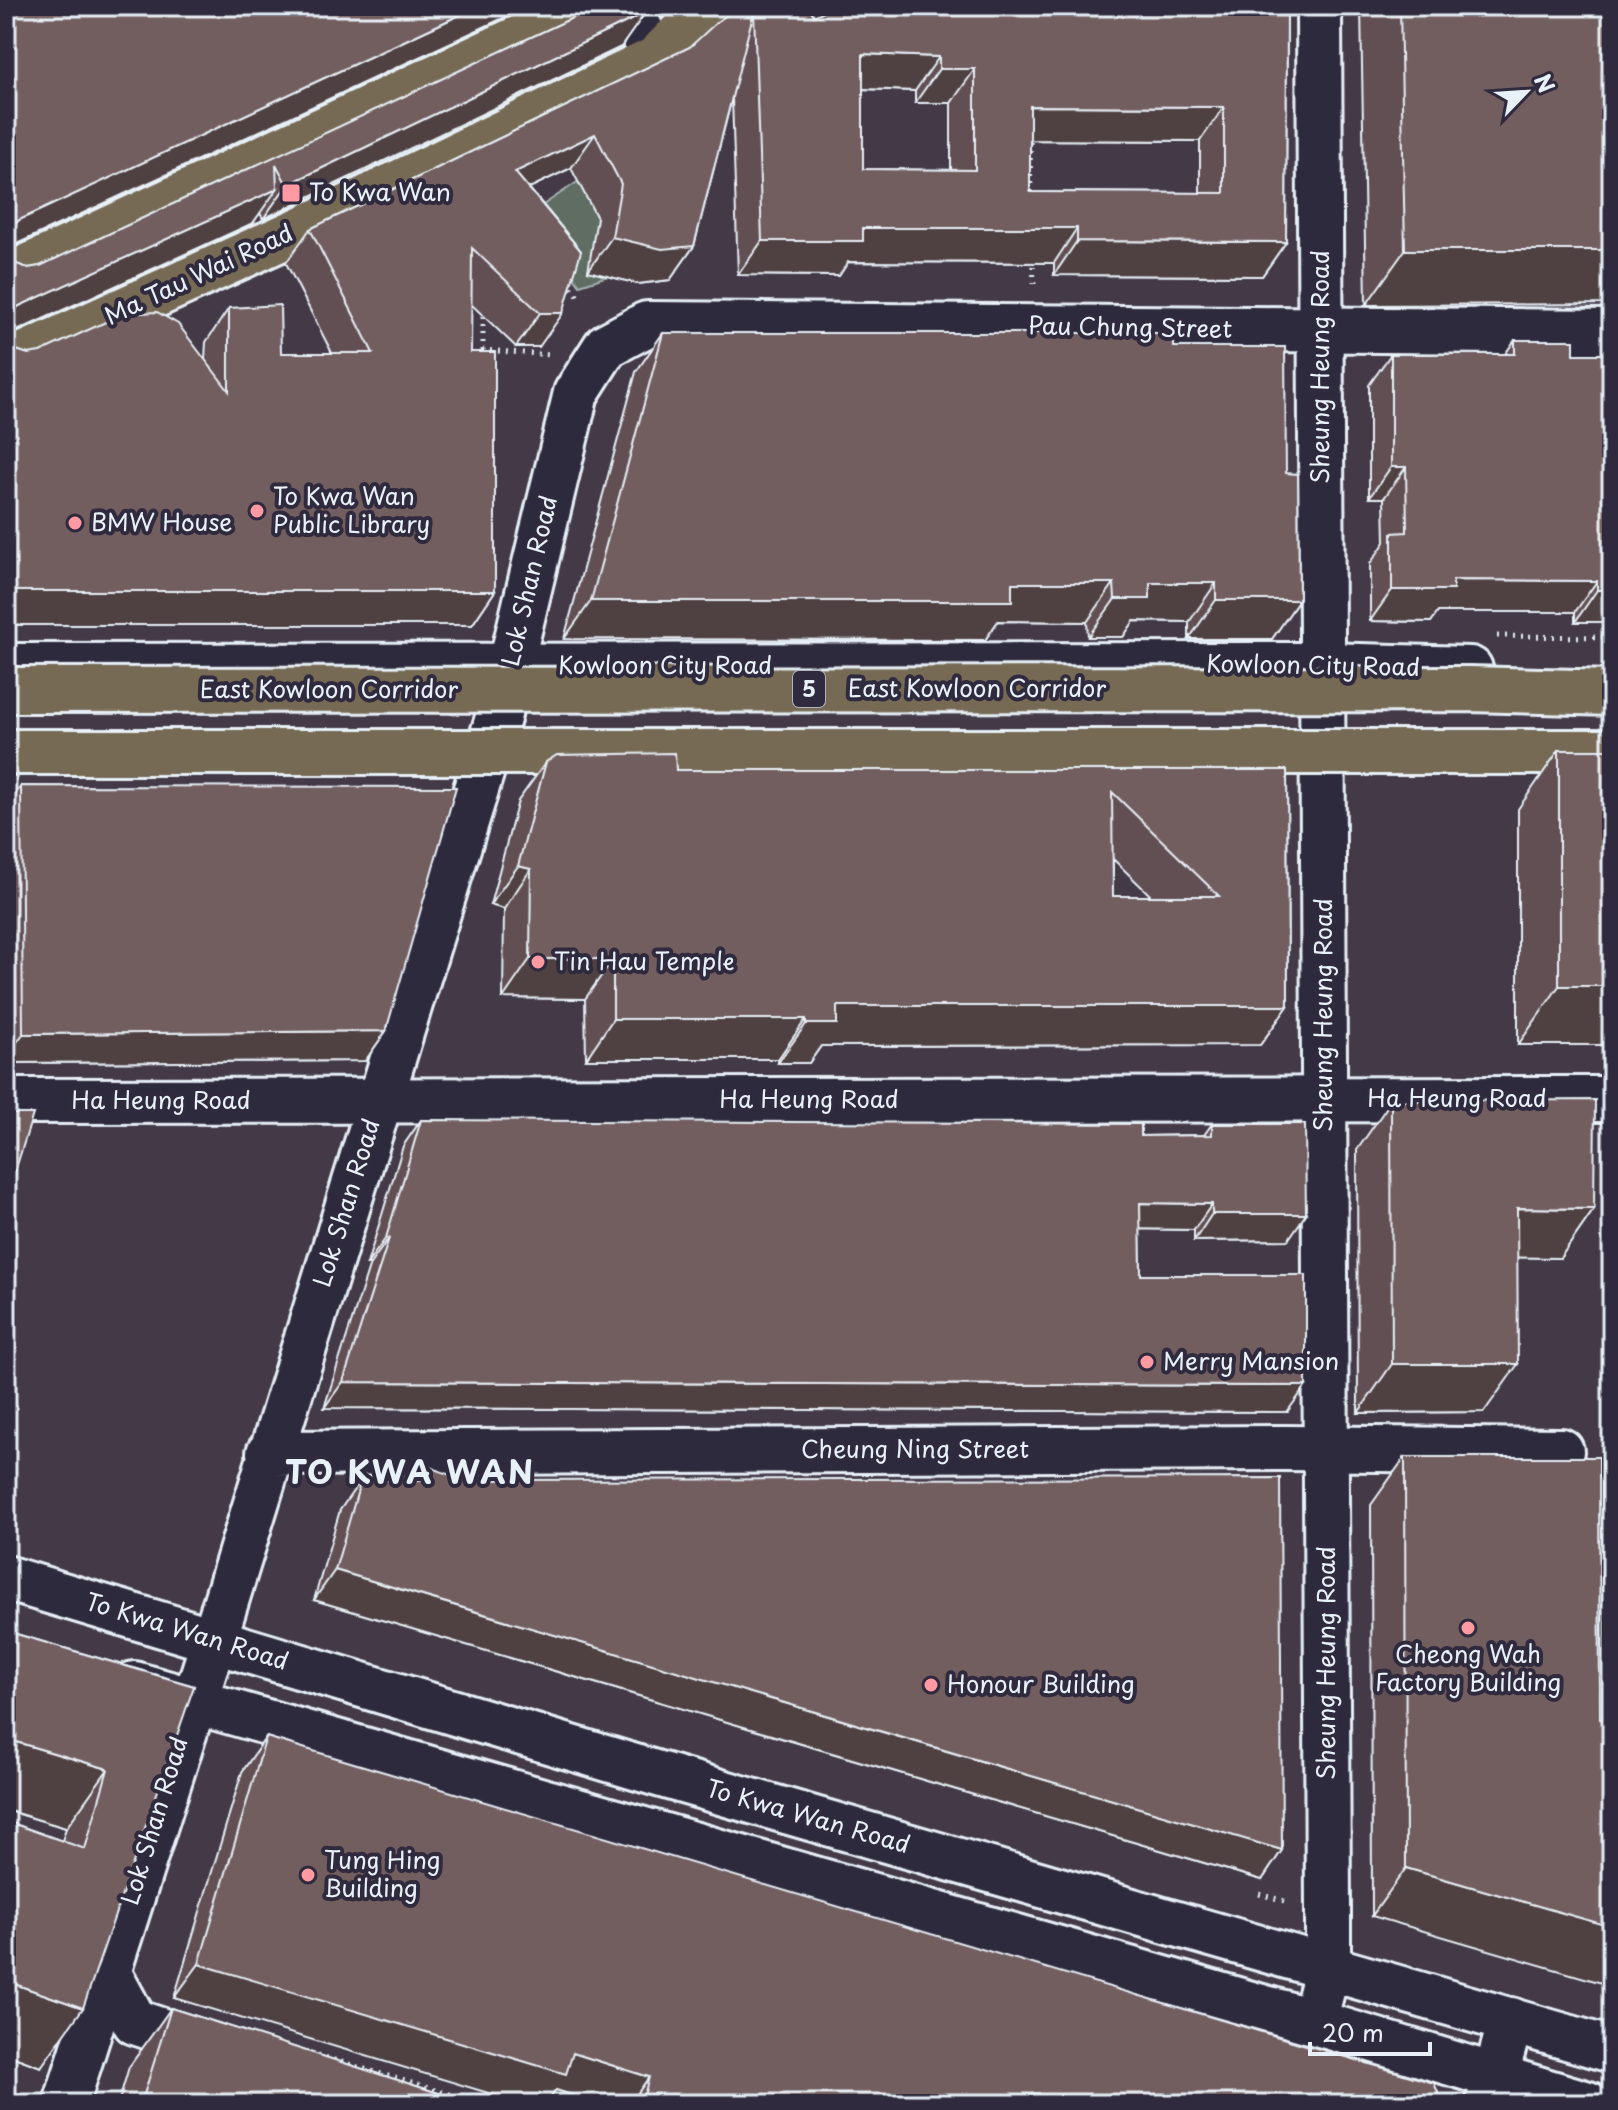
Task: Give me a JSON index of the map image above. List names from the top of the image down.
{
  "streets": {
    "main road": ["Ma Tau Wai Road", "5", "East Kowloon Corridor"],
    "street": [
      "Pau Chung Street",
      "Sheung Heung Road",
      "Lok Shan Road",
      "Kowloon City Road",
      "Ha Heung Road",
      "Cheung Ning Street",
      "To Kwa Wan Road"
    ]
  },
  "crossings": [
    ["Pau Chung Street", "Sheung Heung Road"],
    ["Pau Chung Street", "Lok Shan Road"],
    ["Sheung Heung Road", "Kowloon City Road"],
    ["Sheung Heung Road", "Ha Heung Road"],
    ["Sheung Heung Road", "Cheung Ning Street"],
    ["Sheung Heung Road", "To Kwa Wan Road"],
    ["Lok Shan Road", "Kowloon City Road"],
    ["Lok Shan Road", "Ha Heung Road"],
    ["Lok Shan Road", "Cheung Ning Street"],
    ["Lok Shan Road", "To Kwa Wan Road"]
  ],
  "districts": ["TO KWA WAN"],
  "places": {
    "transit": ["To Kwa Wan"],
    "other": [
      "To Kwa Wan Public Library",
      "BMW House",
      "Tin Hau Temple",
      "Merry Mansion",
      "Cheong Wah Factory Building",
      "Honour Building",
      "Tung Hing Building"
    ]
  },
  "scale_bar": "20 m",
  "north": "top right"
}
